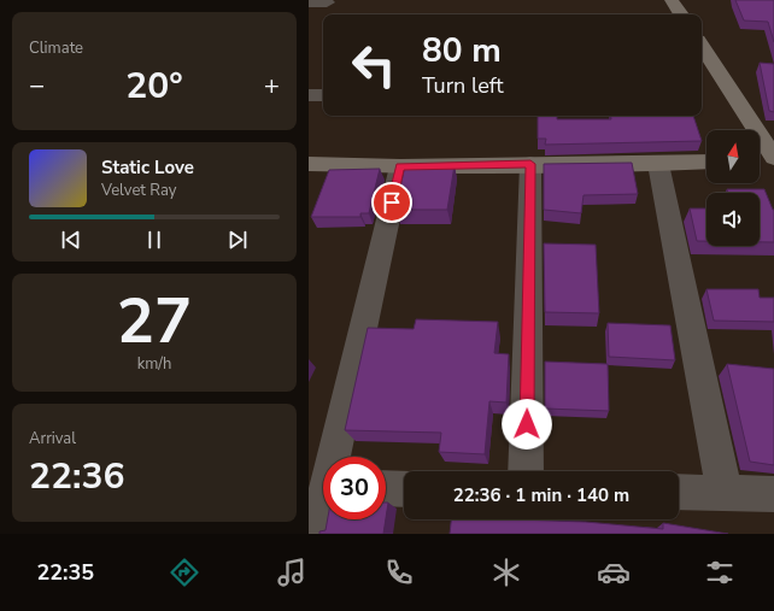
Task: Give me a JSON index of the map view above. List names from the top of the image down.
{
  "north": "top",
  "page": {
    "tile": [
      "Climate",
      ["27", "km/h"],
      ["Arrival", "22:36"]
    ],
    "turn": ["80 m", "Turn left"],
    "heat": ["−", "20°", "+"],
    "song": ["Static Love", "Velvet Ray"],
    "limit": "30",
    "trip": "22:36 · 1 min · 140 m",
    "tabs": "22:35"
  }
}
